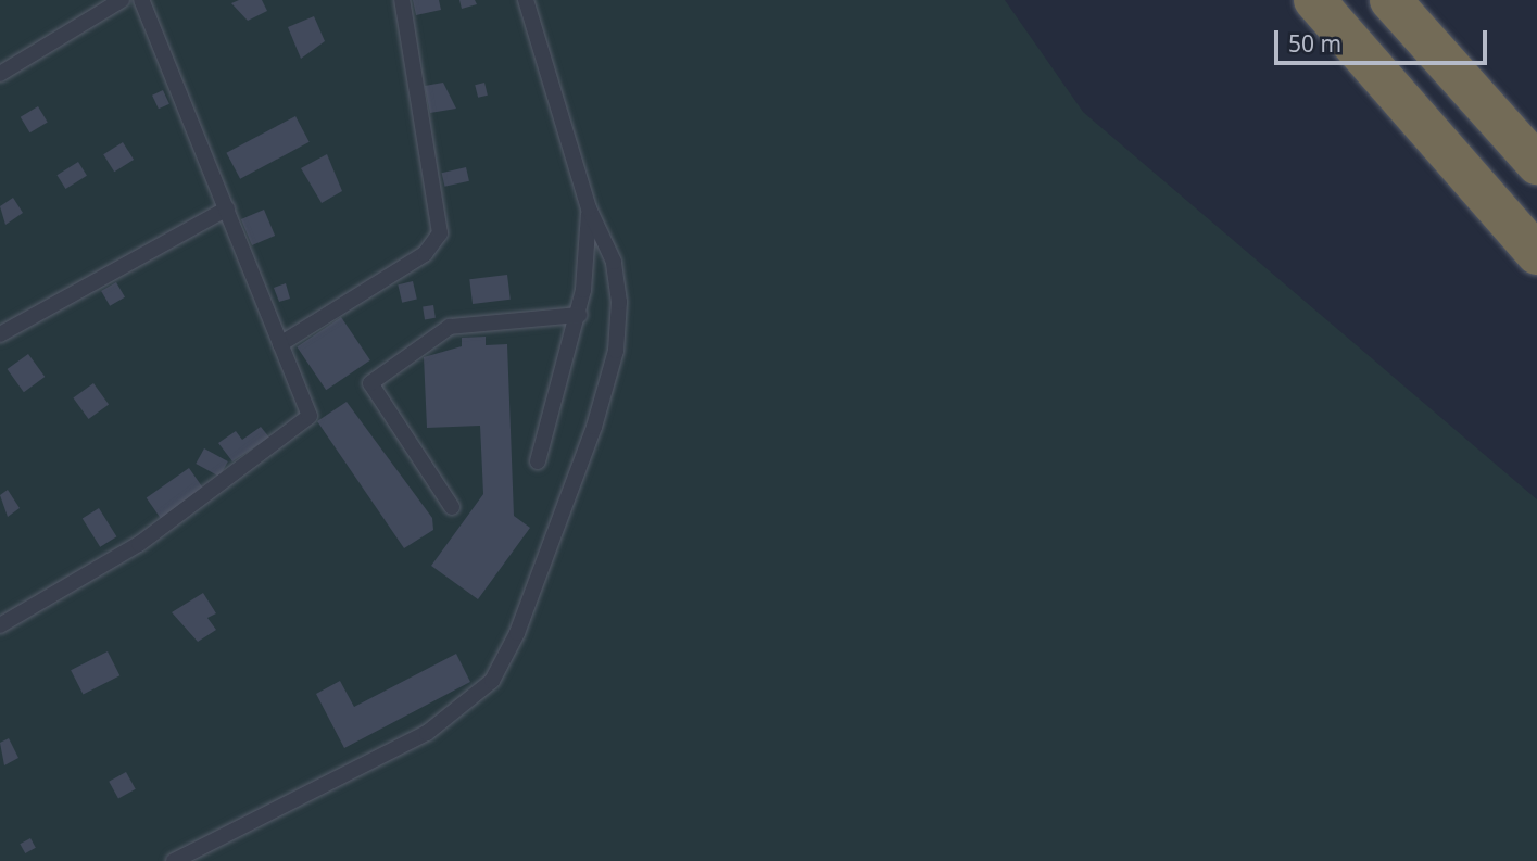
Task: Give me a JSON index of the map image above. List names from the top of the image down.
{
  "scale_bar": "50 m"
}
